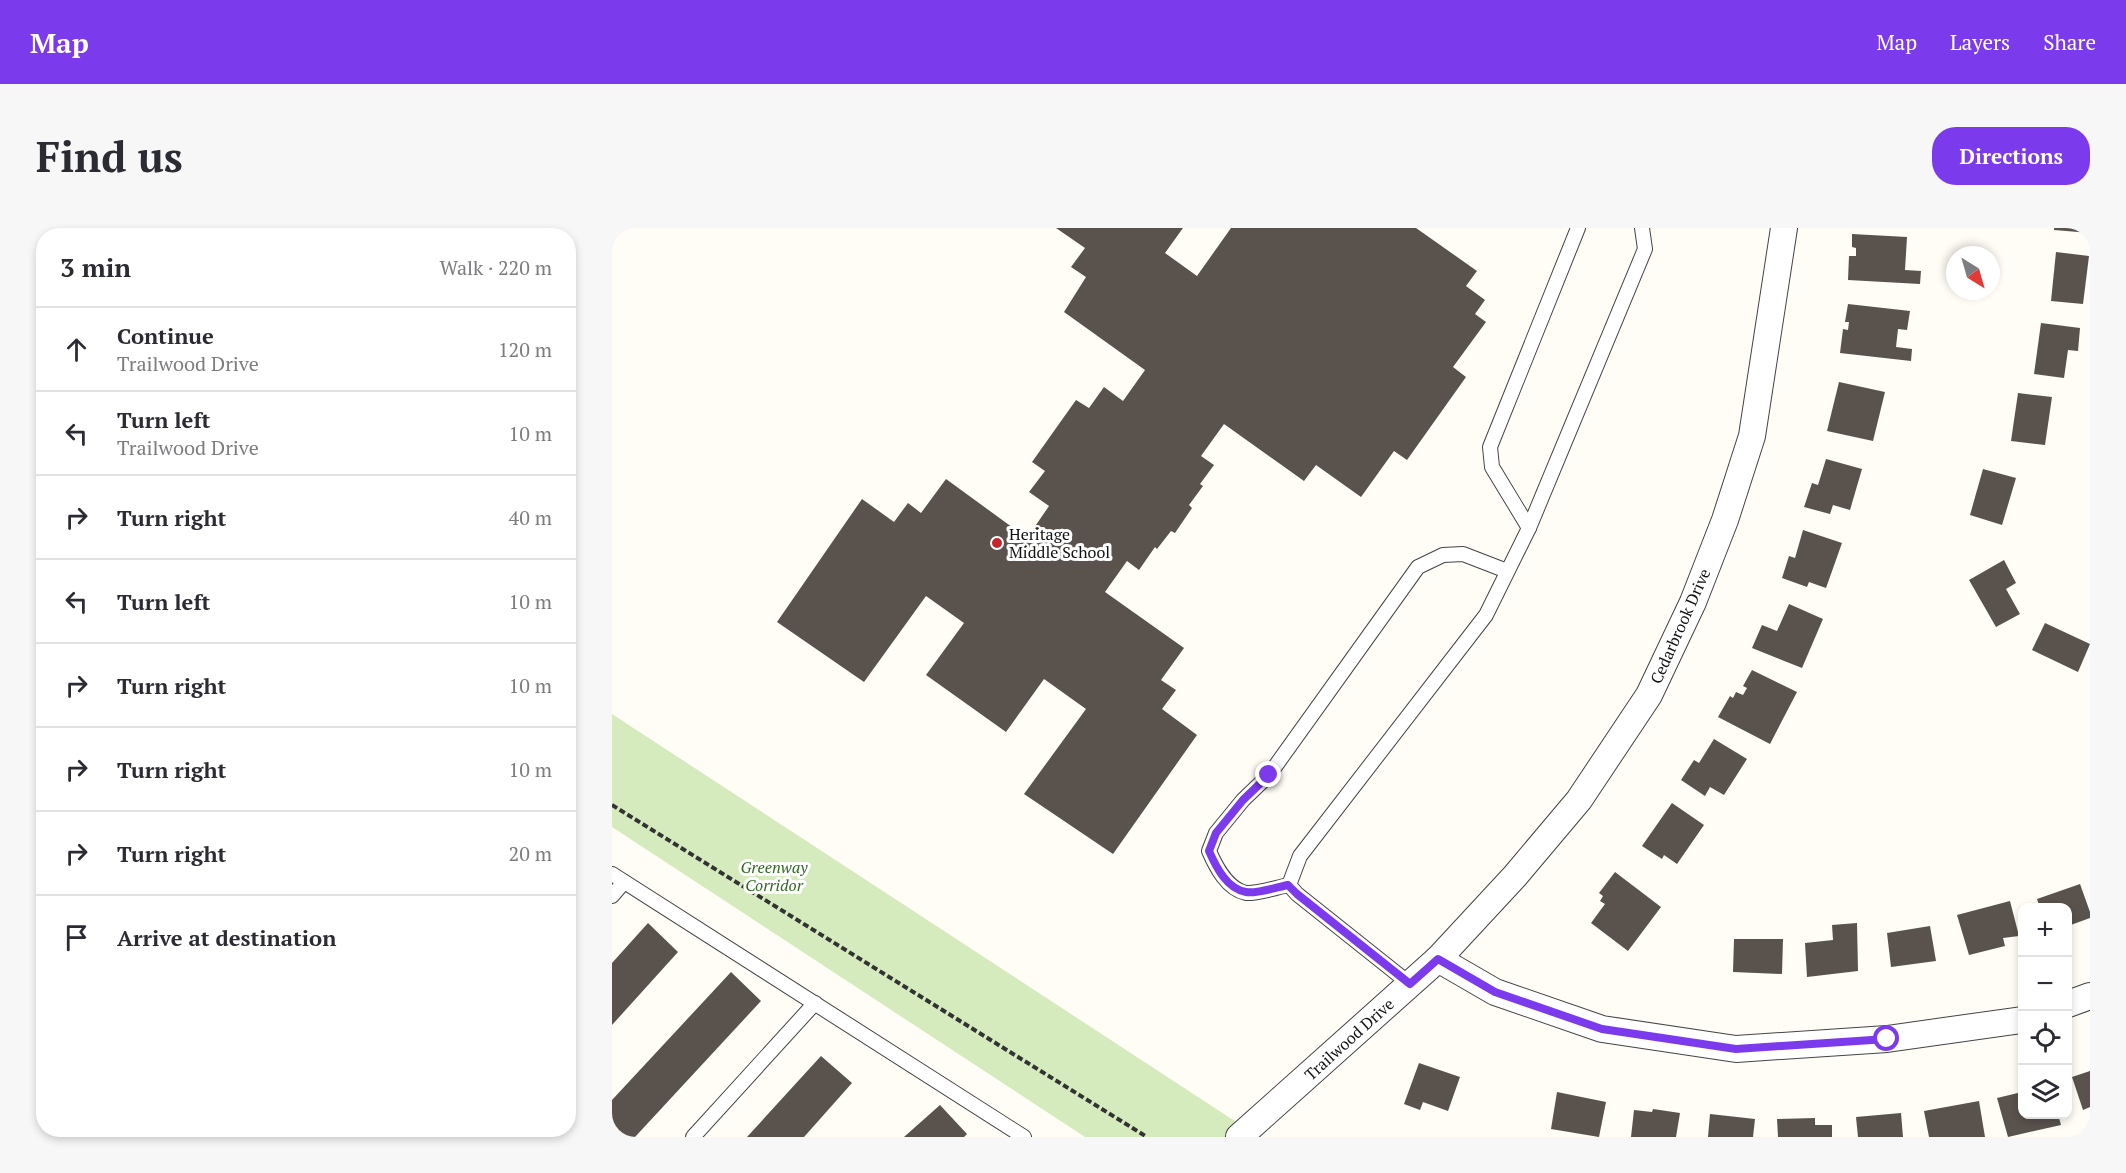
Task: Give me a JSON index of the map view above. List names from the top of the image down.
{
  "streets": {
    "street": ["Cedarbrook Drive", "Trailwood Drive"]
  },
  "crossings": [
    ["Cedarbrook Drive", "Trailwood Drive"]
  ],
  "parks": ["Greenway Corridor"],
  "places": ["Heritage Middle School"],
  "north": "bottom right",
  "page": {
    "header": "Map",
    "nav": ["Map", "Layers", "Share"],
    "buttons": "Directions",
    "title": "Find us",
    "heading": ["3 min", "Walk · 220 m"],
    "list": [
      ["Continue", "Trailwood Drive", "120 m"],
      ["Turn left", "Trailwood Drive", "10 m"],
      ["Turn right", "40 m"],
      ["Turn left", "10 m"],
      ["Turn right", "10 m"],
      ["Turn right", "10 m"],
      ["Turn right", "20 m"],
      "Arrive at destination"
    ],
    "map_buttons": ["+", "−"]
  }
}
